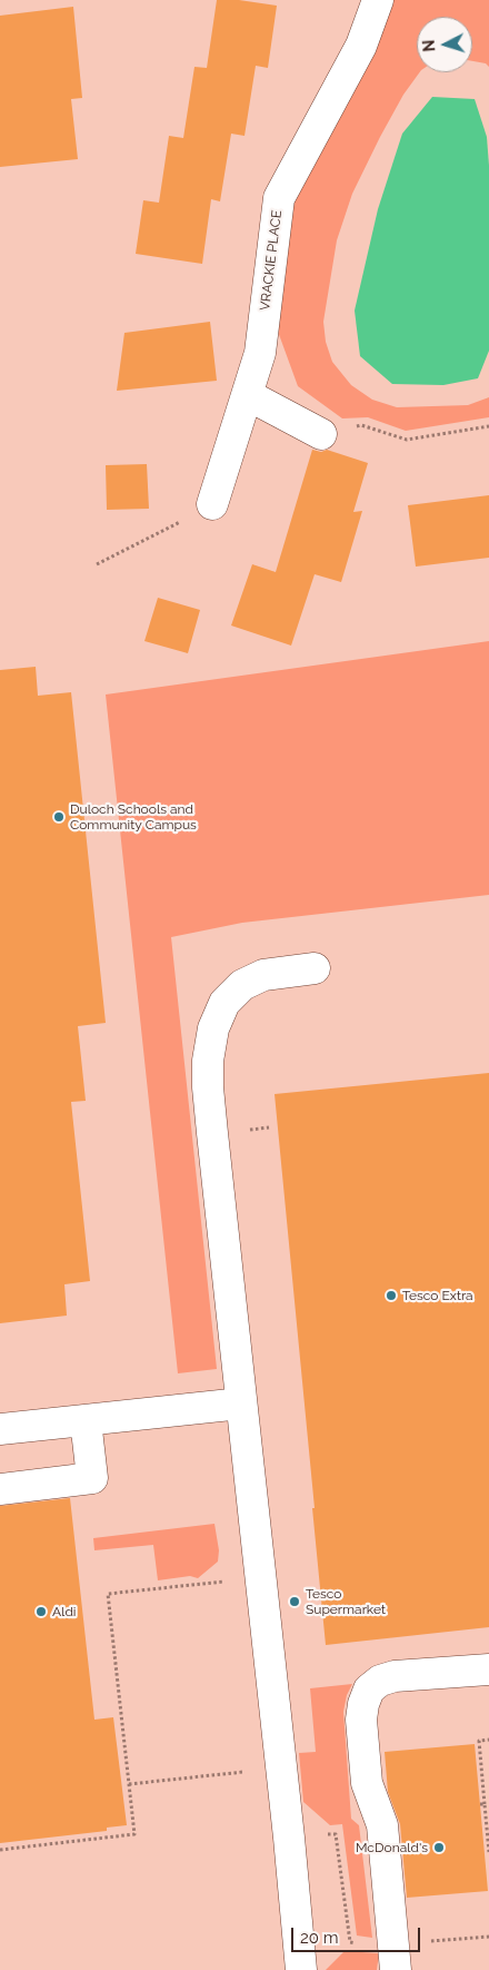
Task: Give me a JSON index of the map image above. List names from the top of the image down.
{
  "streets": {
    "street": ["VRACKIE PLACE"]
  },
  "places": [
    "Duloch Schools and Community Campus",
    "Tesco Extra",
    "Tesco Supermarket",
    "Aldi",
    "McDonald's"
  ],
  "scale_bar": "20 m",
  "north": "left"
}
